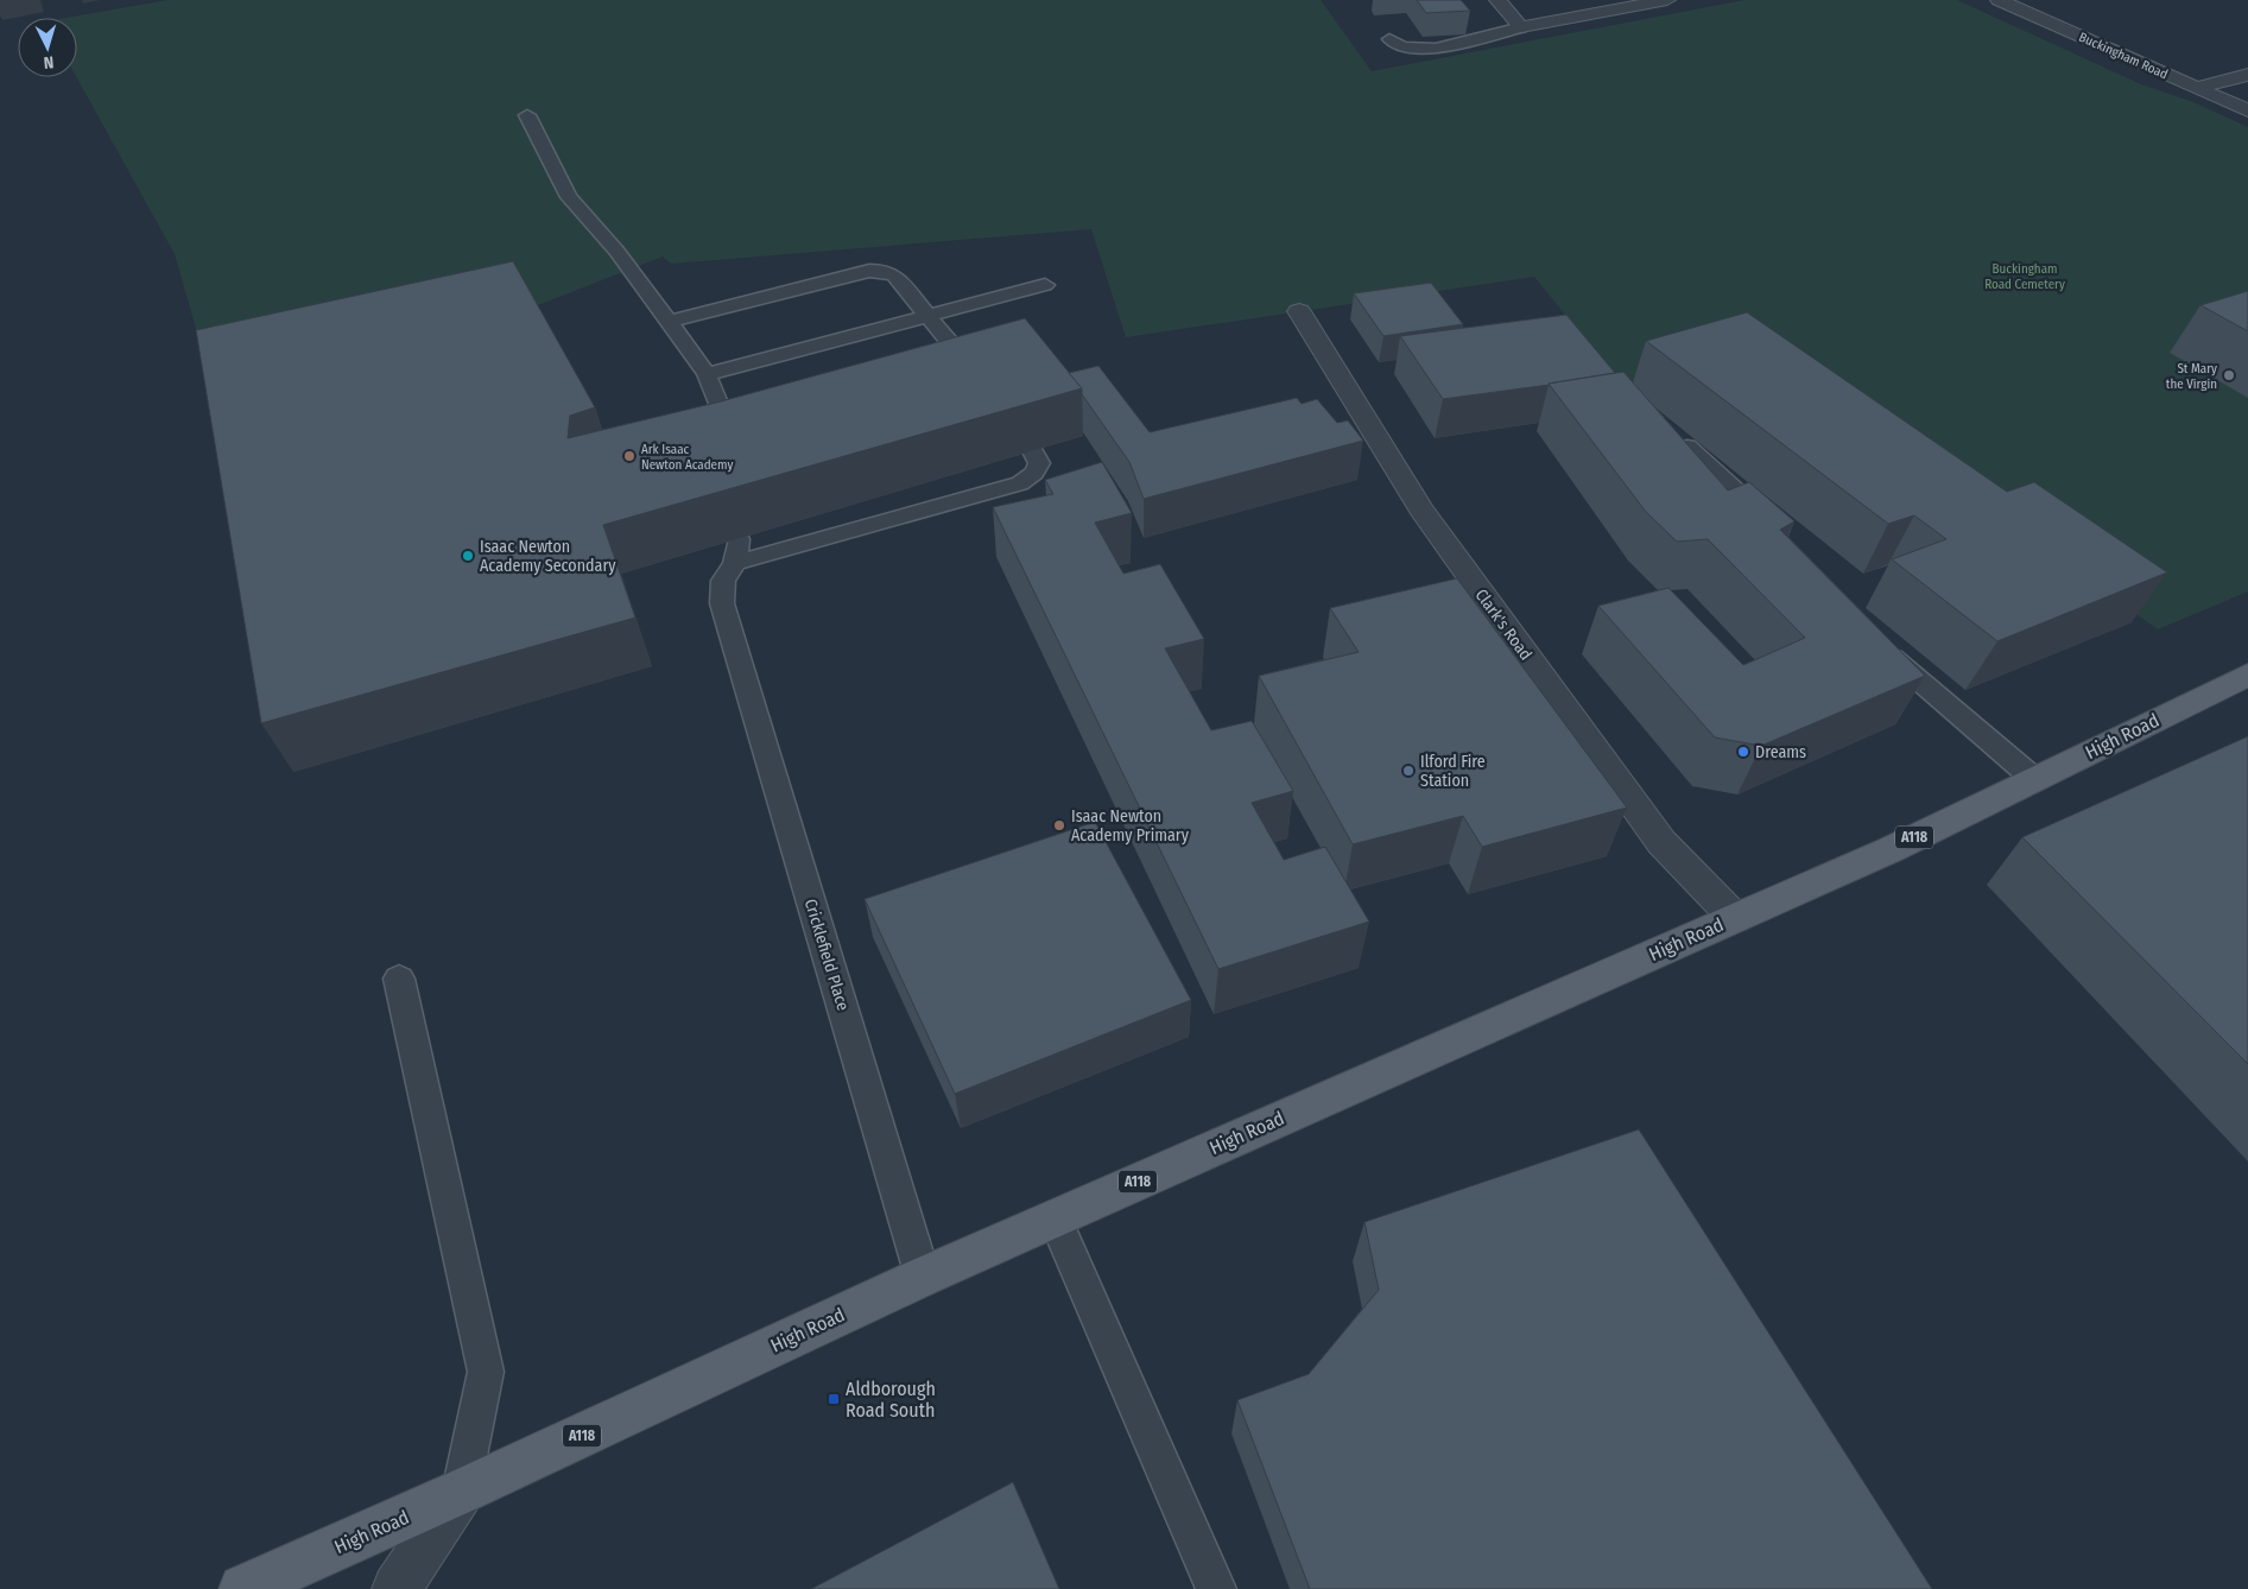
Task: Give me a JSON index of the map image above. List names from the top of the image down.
{
  "streets": {
    "main road": ["High Road", "A118"],
    "street": ["Buckingham Road", "Clark's Road"],
    "lane": ["Cricklefield Place"]
  },
  "crossings": [
    ["Clark's Road", "High Road"],
    ["High Road", "Cricklefield Place"]
  ],
  "parks": ["Buckingham Road Cemetery"],
  "places": {
    "other": [
      "St Mary the Virgin",
      "Ark Isaac Newton Academy",
      "Isaac Newton Academy Secondary",
      "Dreams",
      "Ilford Fire Station",
      "Isaac Newton Academy Primary"
    ],
    "transit": ["Aldborough Road South"]
  },
  "north": "bottom"
}
